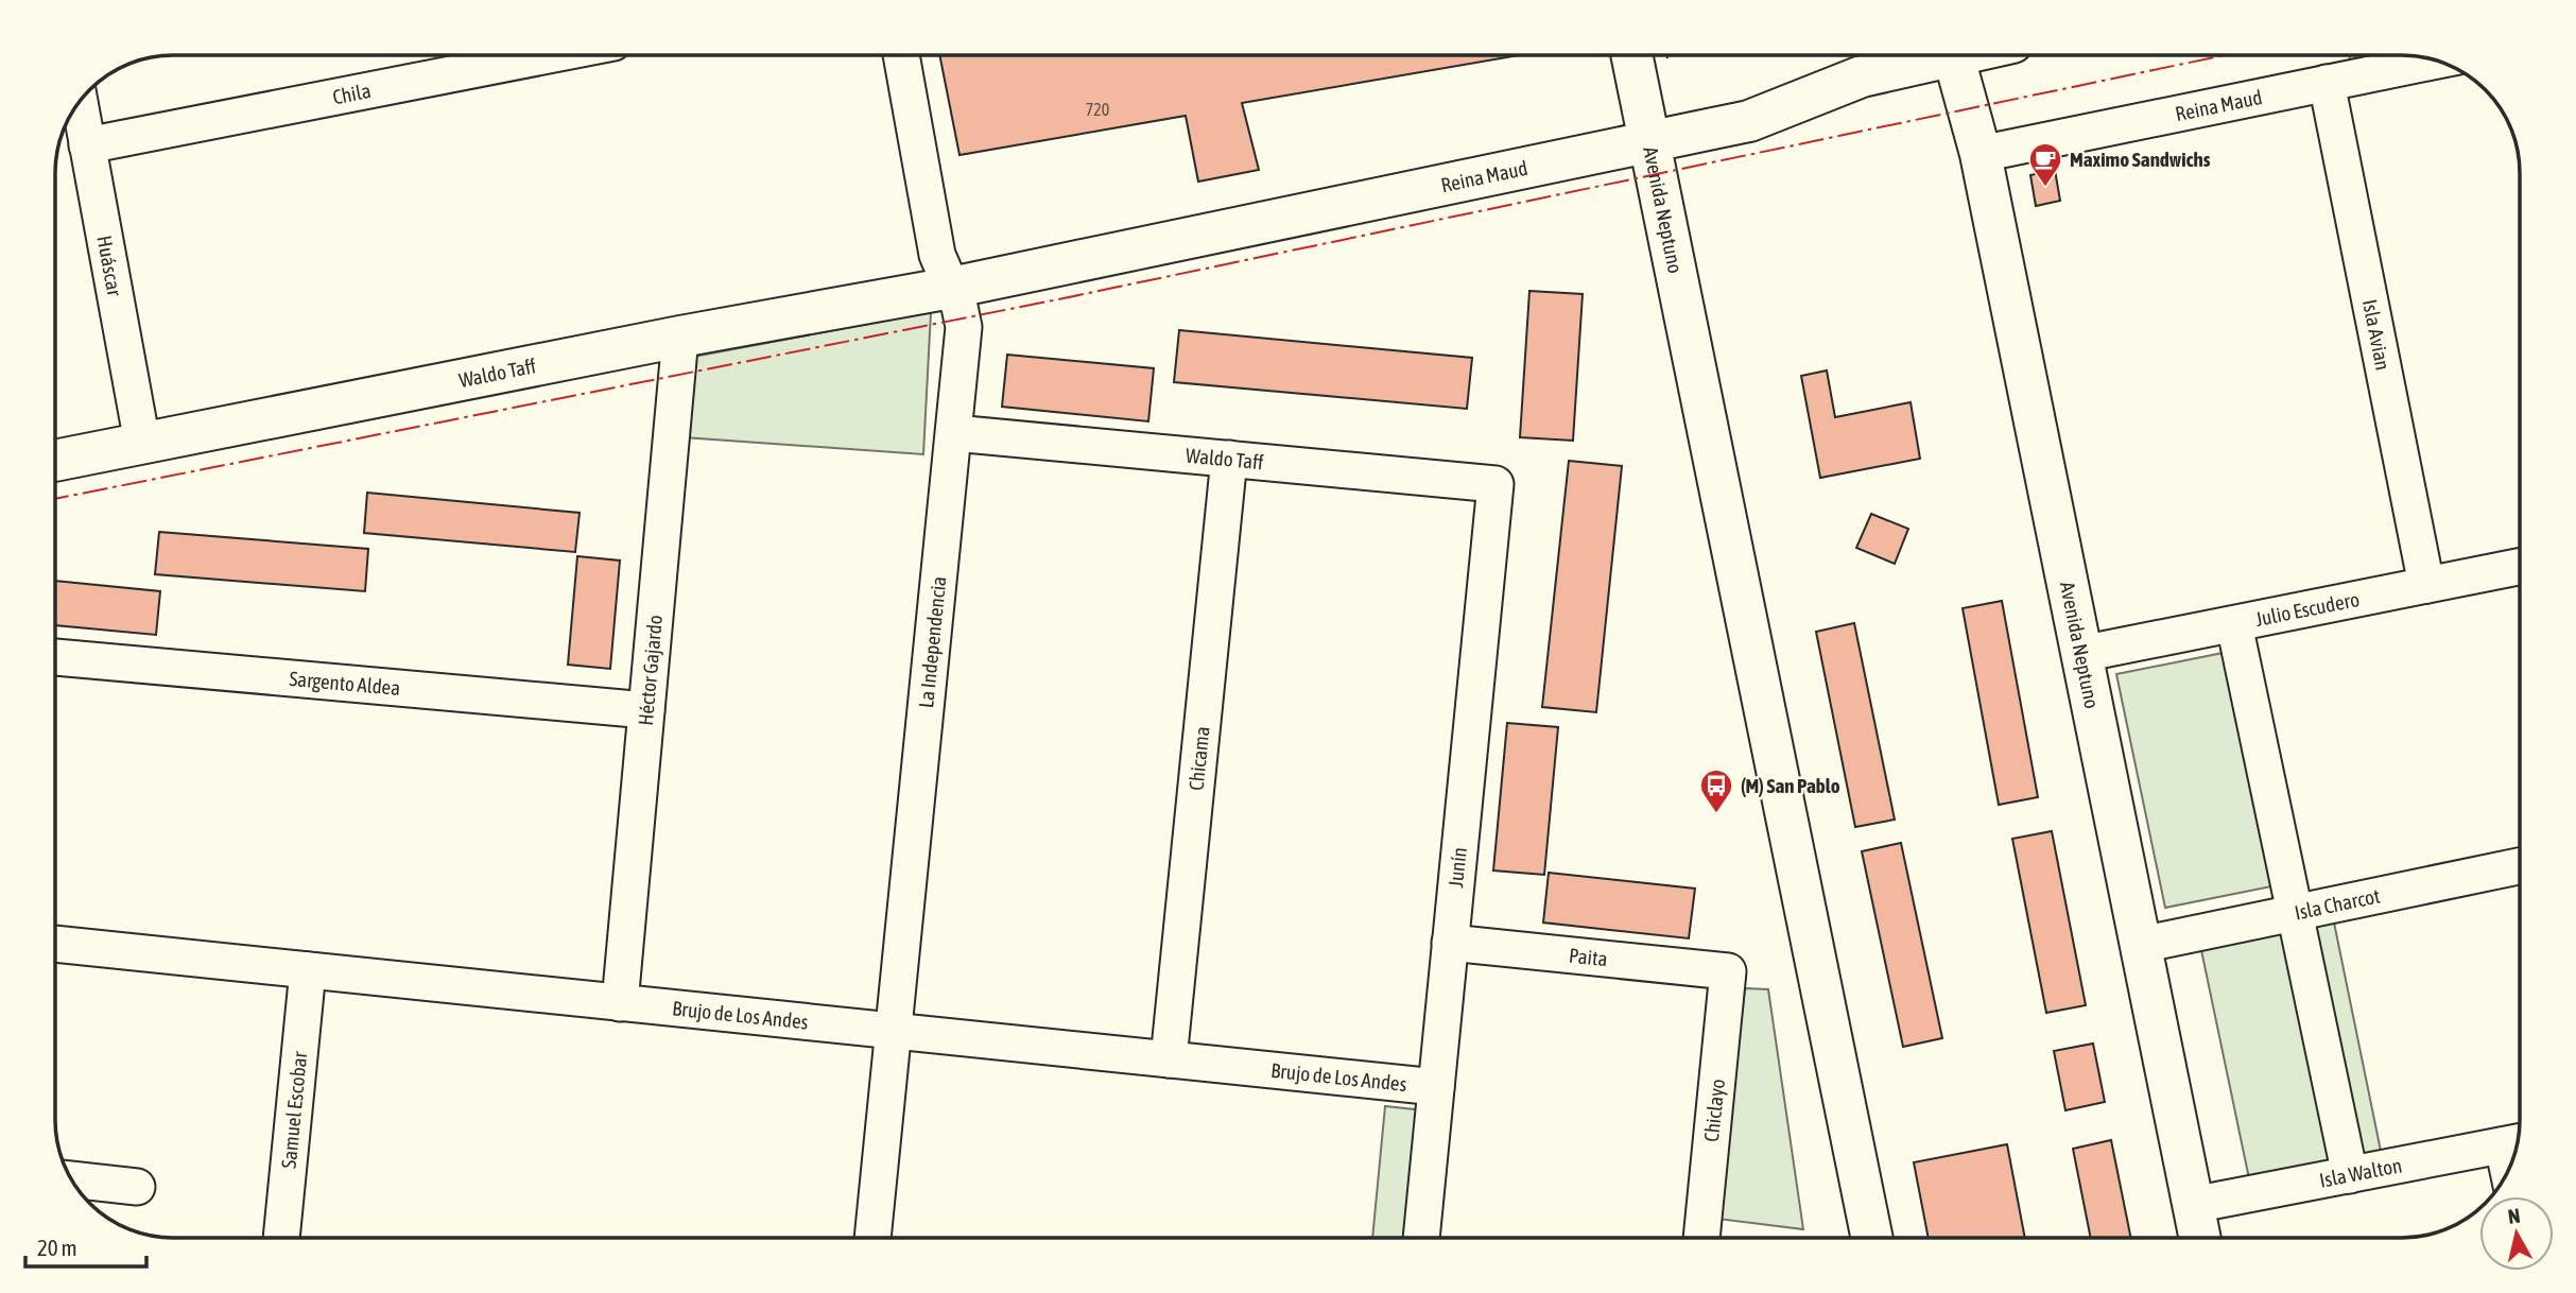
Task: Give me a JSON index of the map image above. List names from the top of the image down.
{
  "streets": {
    "main road": ["Reina Maud", "Avenida Neptuno", "Waldo Taff"],
    "street": [
      "Chila",
      "Huáscar",
      "Isla Avian",
      "Julio Escudero",
      "La Independencia",
      "Héctor Gajardo",
      "Sargento Aldea",
      "Chicama",
      "Junín",
      "Isla Charcot",
      "Paita",
      "Brujo de Los Andes",
      "Samuel Escobar",
      "Chiclayo",
      "Isla Walton"
    ]
  },
  "crossings": [
    ["Chila", "Huáscar"],
    ["Reina Maud", "Avenida Neptuno"],
    ["Reina Maud", "Isla Avian"],
    ["Reina Maud", "Waldo Taff"],
    ["Reina Maud", "La Independencia"],
    ["Avenida Neptuno", "Julio Escudero"],
    ["Avenida Neptuno", "Isla Charcot"],
    ["Avenida Neptuno", "Isla Walton"],
    ["Huáscar", "Waldo Taff"],
    ["Isla Avian", "Julio Escudero"],
    ["Waldo Taff", "La Independencia"],
    ["Waldo Taff", "Héctor Gajardo"],
    ["Waldo Taff", "Chicama"],
    ["Waldo Taff", "Junín"],
    ["La Independencia", "Brujo de Los Andes"],
    ["Héctor Gajardo", "Sargento Aldea"],
    ["Héctor Gajardo", "Brujo de Los Andes"],
    ["Chicama", "Brujo de Los Andes"],
    ["Junín", "Paita"],
    ["Junín", "Brujo de Los Andes"],
    ["Paita", "Chiclayo"],
    ["Brujo de Los Andes", "Samuel Escobar"]
  ],
  "places": {
    "cafe": ["Maximo Sandwichs"],
    "bus stop": ["(M) San Pablo"]
  },
  "house_numbers": ["720"],
  "scale_bar": "20 m",
  "north": "top"
}
